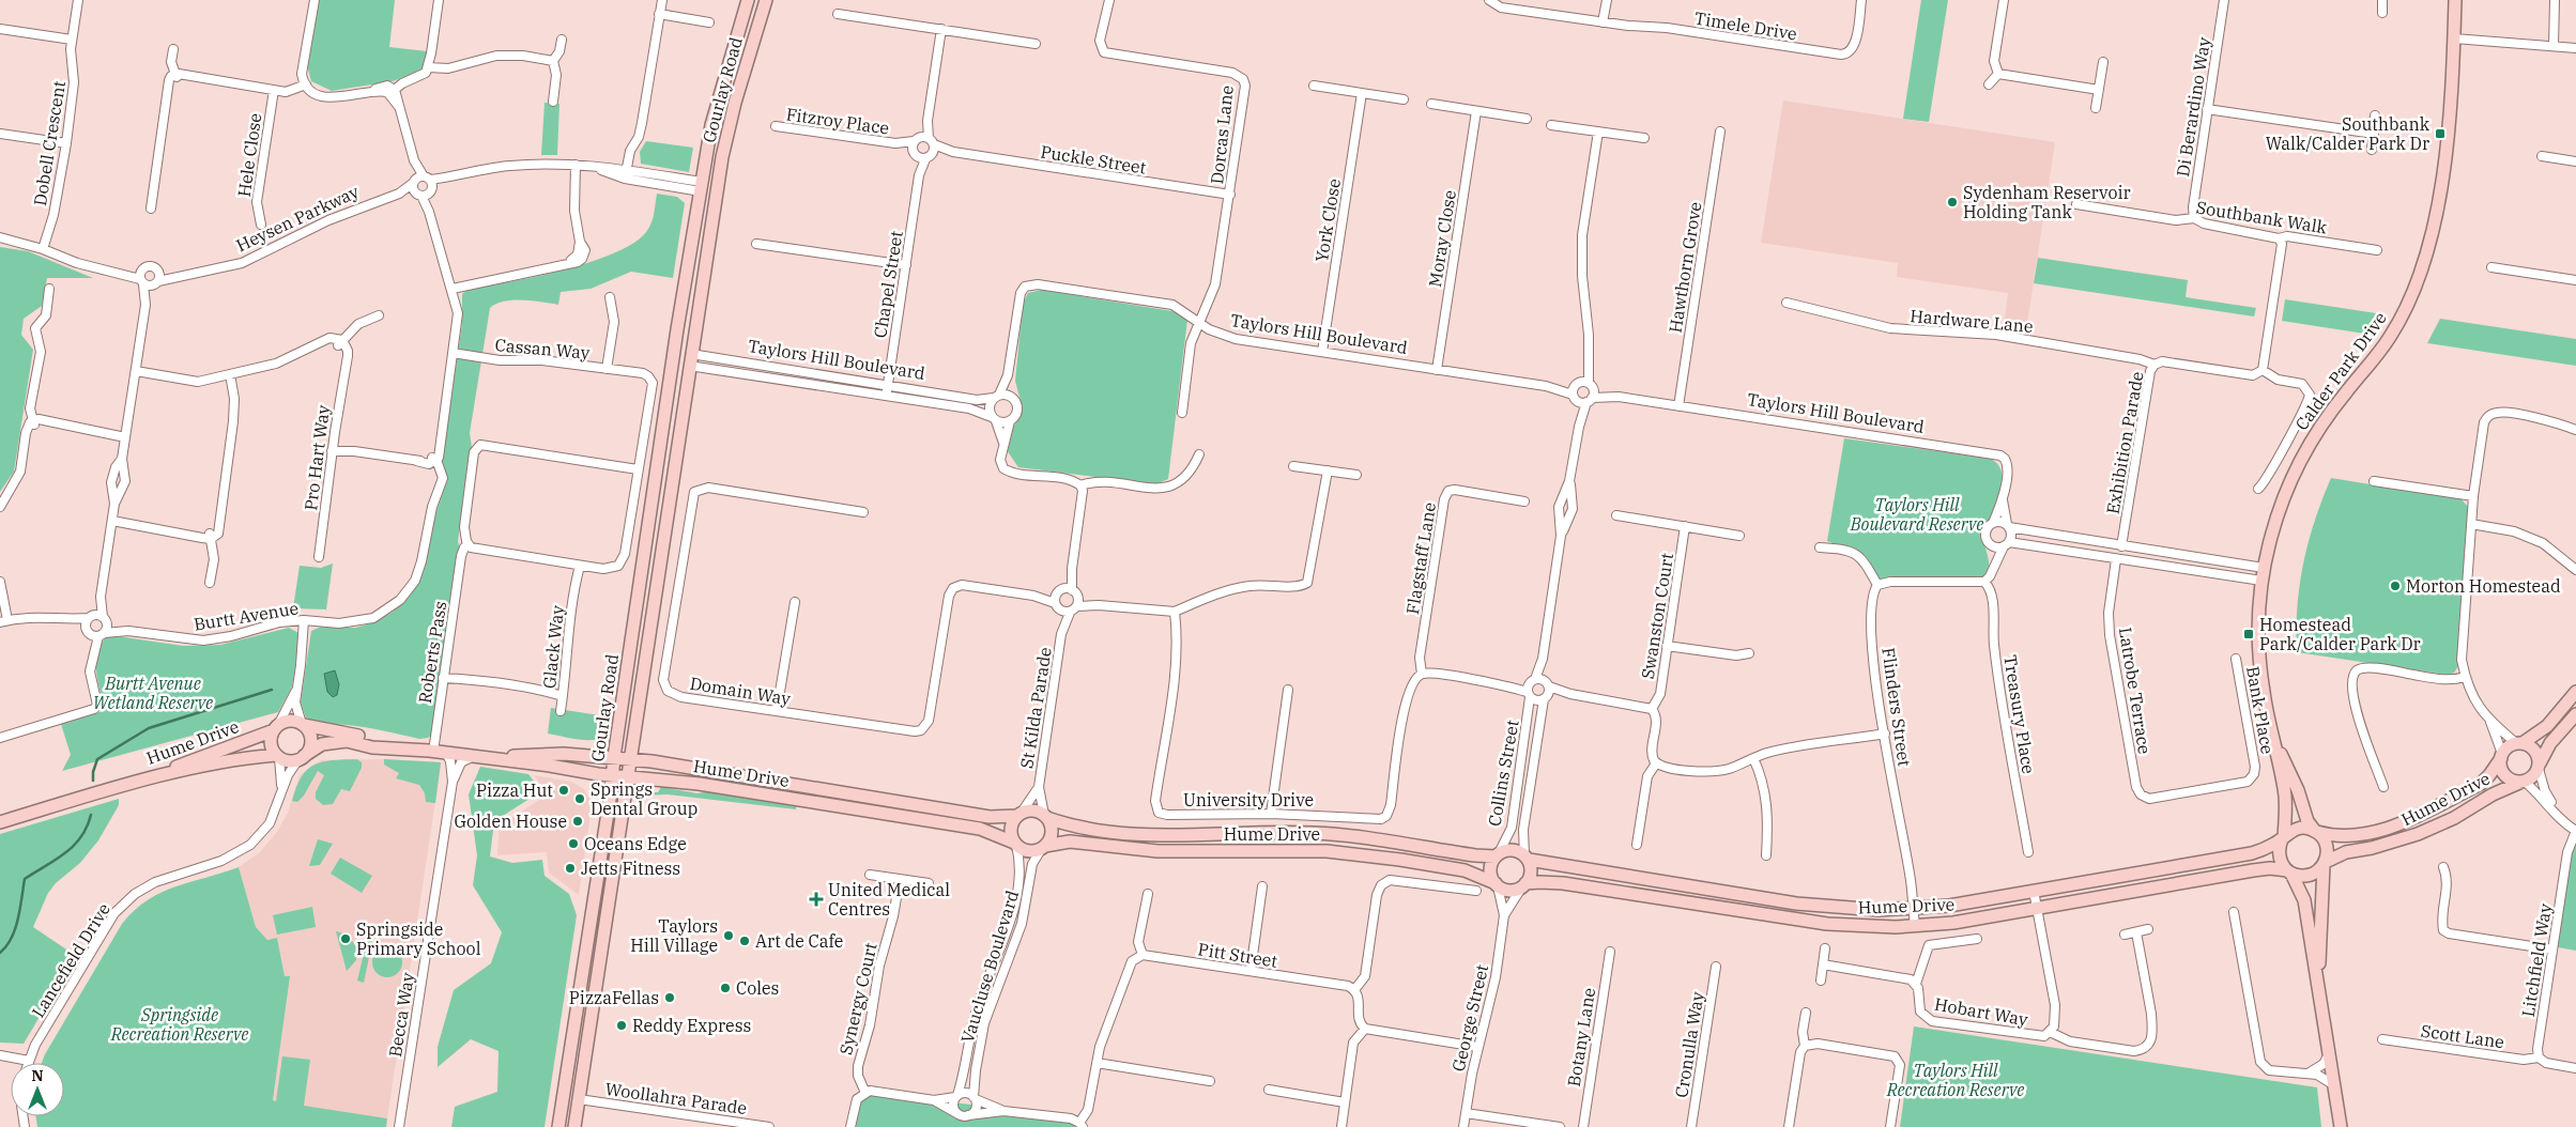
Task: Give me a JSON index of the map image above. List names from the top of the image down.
{
  "streets": {
    "street": [
      "Timele Drive",
      "Gourlay Road",
      "Di Berardino Way",
      "Fitzroy Place",
      "Dorcas Lane",
      "Dobell Crescent",
      "Hele Close",
      "Puckle Street",
      "Southbank Walk",
      "Heysen Parkway",
      "York Close",
      "Moray Close",
      "Hawthorn Grove",
      "Chapel Street",
      "Hardware Lane",
      "Taylors Hill Boulevard",
      "Cassan Way",
      "Calder Park Drive",
      "Exhibition Parade",
      "Pro Hart Way",
      "Flagstaff Lane",
      "Burtt Avenue",
      "Swanston Court",
      "Glack Way",
      "Roberts Pass",
      "Domain Way",
      "Latrobe Terrace",
      "Flinders Street",
      "St Kilda Parade",
      "Bank Place",
      "Treasury Place",
      "Hume Drive",
      "Collins Street",
      "University Drive",
      "Pitt Street",
      "Lancefield Drive",
      "Litchfield Way",
      "Vaucluse Boulevard",
      "Synergy Court",
      "Hobart Way",
      "Becca Way",
      "George Street",
      "Scott Lane",
      "Botany Lane",
      "Cronulla Way",
      "Woollahra Parade"
    ]
  },
  "crossings": [
    ["Gourlay Road", "Taylors Hill Boulevard"],
    ["Gourlay Road", "Hume Drive"],
    ["Gourlay Road", "Woollahra Parade"],
    ["Di Berardino Way", "Southbank Walk"],
    ["Fitzroy Place", "Puckle Street"],
    ["Fitzroy Place", "Chapel Street"],
    ["Dorcas Lane", "Puckle Street"],
    ["Dorcas Lane", "Taylors Hill Boulevard"],
    ["Puckle Street", "Chapel Street"],
    ["York Close", "Taylors Hill Boulevard"],
    ["Moray Close", "Taylors Hill Boulevard"],
    ["Hawthorn Grove", "Taylors Hill Boulevard"],
    ["Chapel Street", "Taylors Hill Boulevard"],
    ["Hardware Lane", "Exhibition Parade"],
    ["Taylors Hill Boulevard", "Collins Street"],
    ["Cassan Way", "Glack Way"],
    ["Cassan Way", "Roberts Pass"],
    ["Calder Park Drive", "Hume Drive"],
    ["Flagstaff Lane", "University Drive"],
    ["Roberts Pass", "Hume Drive"],
    ["Domain Way", "St Kilda Parade"],
    ["Latrobe Terrace", "Bank Place"],
    ["Flinders Street", "Hume Drive"],
    ["St Kilda Parade", "Hume Drive"],
    ["St Kilda Parade", "Vaucluse Boulevard"],
    ["Hume Drive", "Collins Street"],
    ["Hume Drive", "Lancefield Drive"],
    ["Hume Drive", "Vaucluse Boulevard"],
    ["Hume Drive", "Hobart Way"],
    ["Hume Drive", "Becca Way"],
    ["Hume Drive", "George Street"],
    ["Collins Street", "George Street"],
    ["Litchfield Way", "Scott Lane"]
  ],
  "parks": [
    "Taylors Hill Boulevard Reserve",
    "Burtt Avenue Wetland Reserve",
    "Springside Recreation Reserve",
    "Taylors Hill Recreation Reserve"
  ],
  "places": {
    "transit": ["Southbank Walk/Calder Park Dr", "Homestead Park/Calder Park Dr"],
    "other": [
      "Sydenham Reservoir Holding Tank",
      "Morton Homestead",
      "Pizza Hut",
      "Springs Dental Group",
      "Golden House",
      "Oceans Edge",
      "Jetts Fitness",
      "Taylors Hill Village",
      "Springside Primary School",
      "Art de Cafe",
      "Coles",
      "PizzaFellas",
      "Reddy Express"
    ],
    "health": ["United Medical Centres"]
  },
  "north": "top"
}
